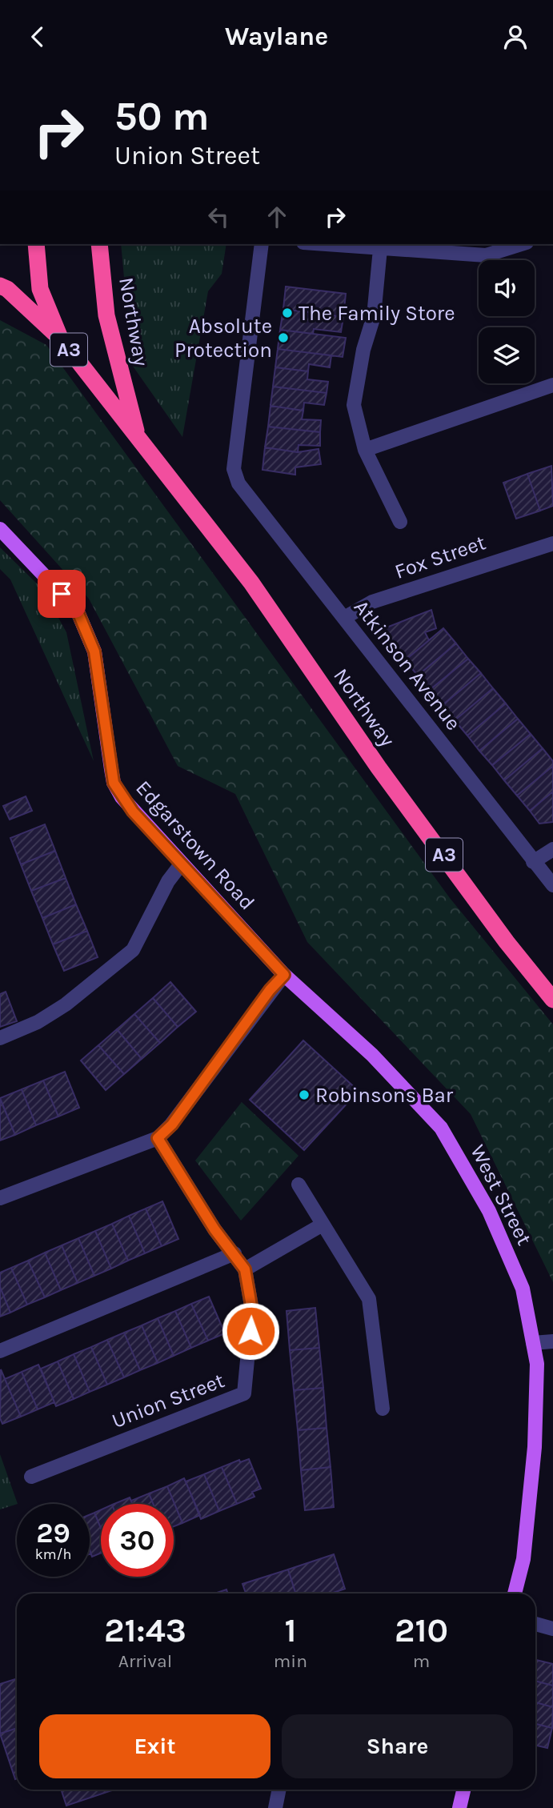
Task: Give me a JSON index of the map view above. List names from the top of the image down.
{
  "streets": {
    "highway": ["Northway", "A3"],
    "main road": ["Edgarstown Road", "West Street"],
    "street": ["Fox Street", "Atkinson Avenue", "Union Street"]
  },
  "crossings": [
    ["Fox Street", "Atkinson Avenue"],
    ["Edgarstown Road", "West Street"]
  ],
  "places": ["The Family Store", "Absolute Protection", "Robinsons Bar"],
  "page": {
    "header": "Waylane",
    "turn": ["50 m", "Union Street"],
    "speed": "29 km/h",
    "limit": "30",
    "eta": [
      "21:43",
      "Arrival",
      "1",
      "min",
      "210",
      "m"
    ],
    "buttons": ["Exit", "Share"]
  }
}
